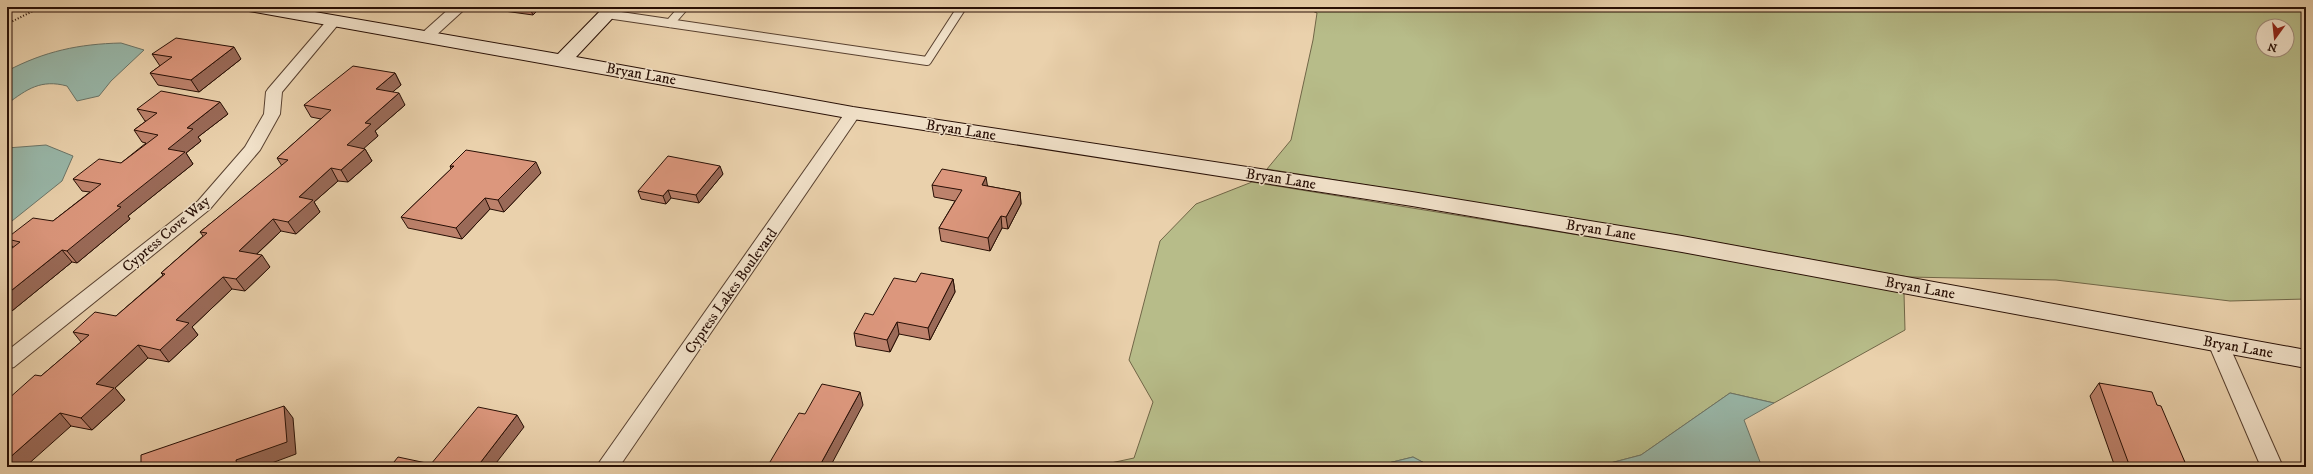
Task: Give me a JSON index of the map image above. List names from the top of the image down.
{
  "streets": {
    "street": ["Bryan Lane", "Cypress Cove Way", "Cypress Lakes Boulevard"]
  },
  "crossings": [
    ["Bryan Lane", "Cypress Cove Way"],
    ["Bryan Lane", "Cypress Lakes Boulevard"]
  ],
  "north": "bottom"
}
